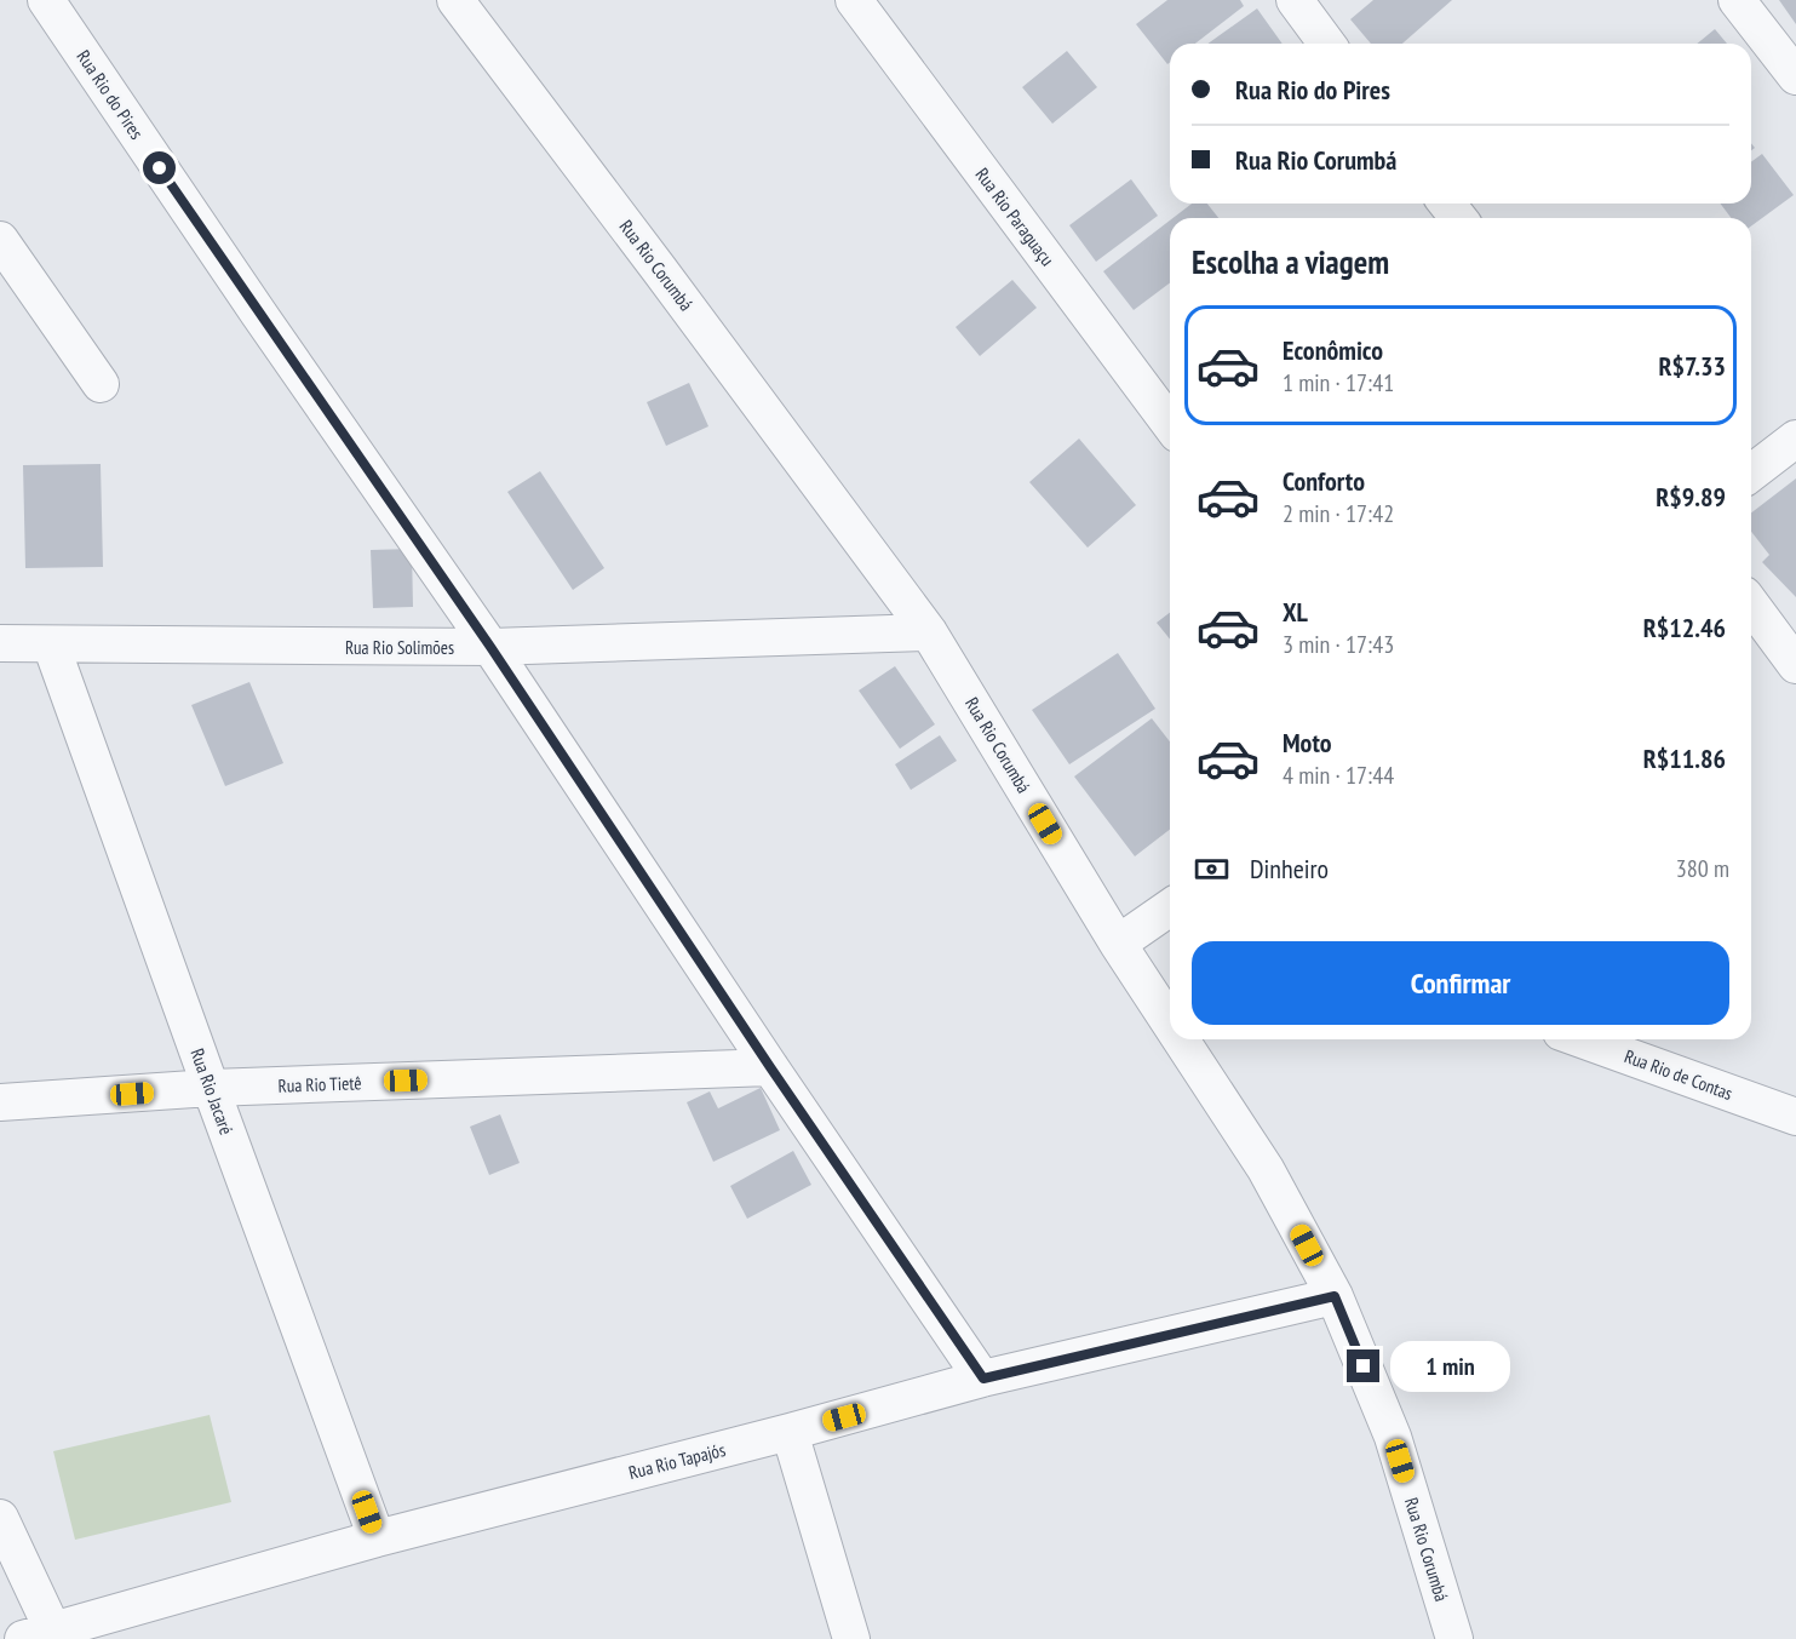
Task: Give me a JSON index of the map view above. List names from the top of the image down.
{
  "streets": {
    "street": [
      "Rua Rio do Pires",
      "Rua Rio Paraguaçu",
      "Rua Rio Corumbá",
      "Rua Rio Solimões",
      "Rua Rio de Contas",
      "Rua Rio Tietê",
      "Rua Rio Jacaré",
      "Rua Rio Tapajós"
    ]
  },
  "crossings": [
    ["Rua Rio do Pires", "Rua Rio Solimões"],
    ["Rua Rio do Pires", "Rua Rio Tietê"],
    ["Rua Rio do Pires", "Rua Rio Tapajós"],
    ["Rua Rio Corumbá", "Rua Rio Solimões"],
    ["Rua Rio Corumbá", "Rua Rio Tapajós"],
    ["Rua Rio Solimões", "Rua Rio Jacaré"],
    ["Rua Rio Tietê", "Rua Rio Jacaré"],
    ["Rua Rio Jacaré", "Rua Rio Tapajós"]
  ],
  "page": {
    "banner": ["Rua Rio do Pires", "Rua Rio Corumbá"],
    "heading": "Escolha a viagem",
    "list": [
      {
        "name": "Econômico",
        "note": "1 min · 17:41",
        "value": "R$7.33"
      },
      {
        "name": "Conforto",
        "note": "2 min · 17:42",
        "value": "R$9.89"
      },
      {
        "name": "XL",
        "note": "3 min · 17:43",
        "value": "R$12.46"
      },
      {
        "name": "Moto",
        "note": "4 min · 17:44",
        "value": "R$11.86"
      }
    ],
    "pay": ["Dinheiro", "380 m"],
    "buttons": "Confirmar",
    "bubble": "1 min"
  }
}
